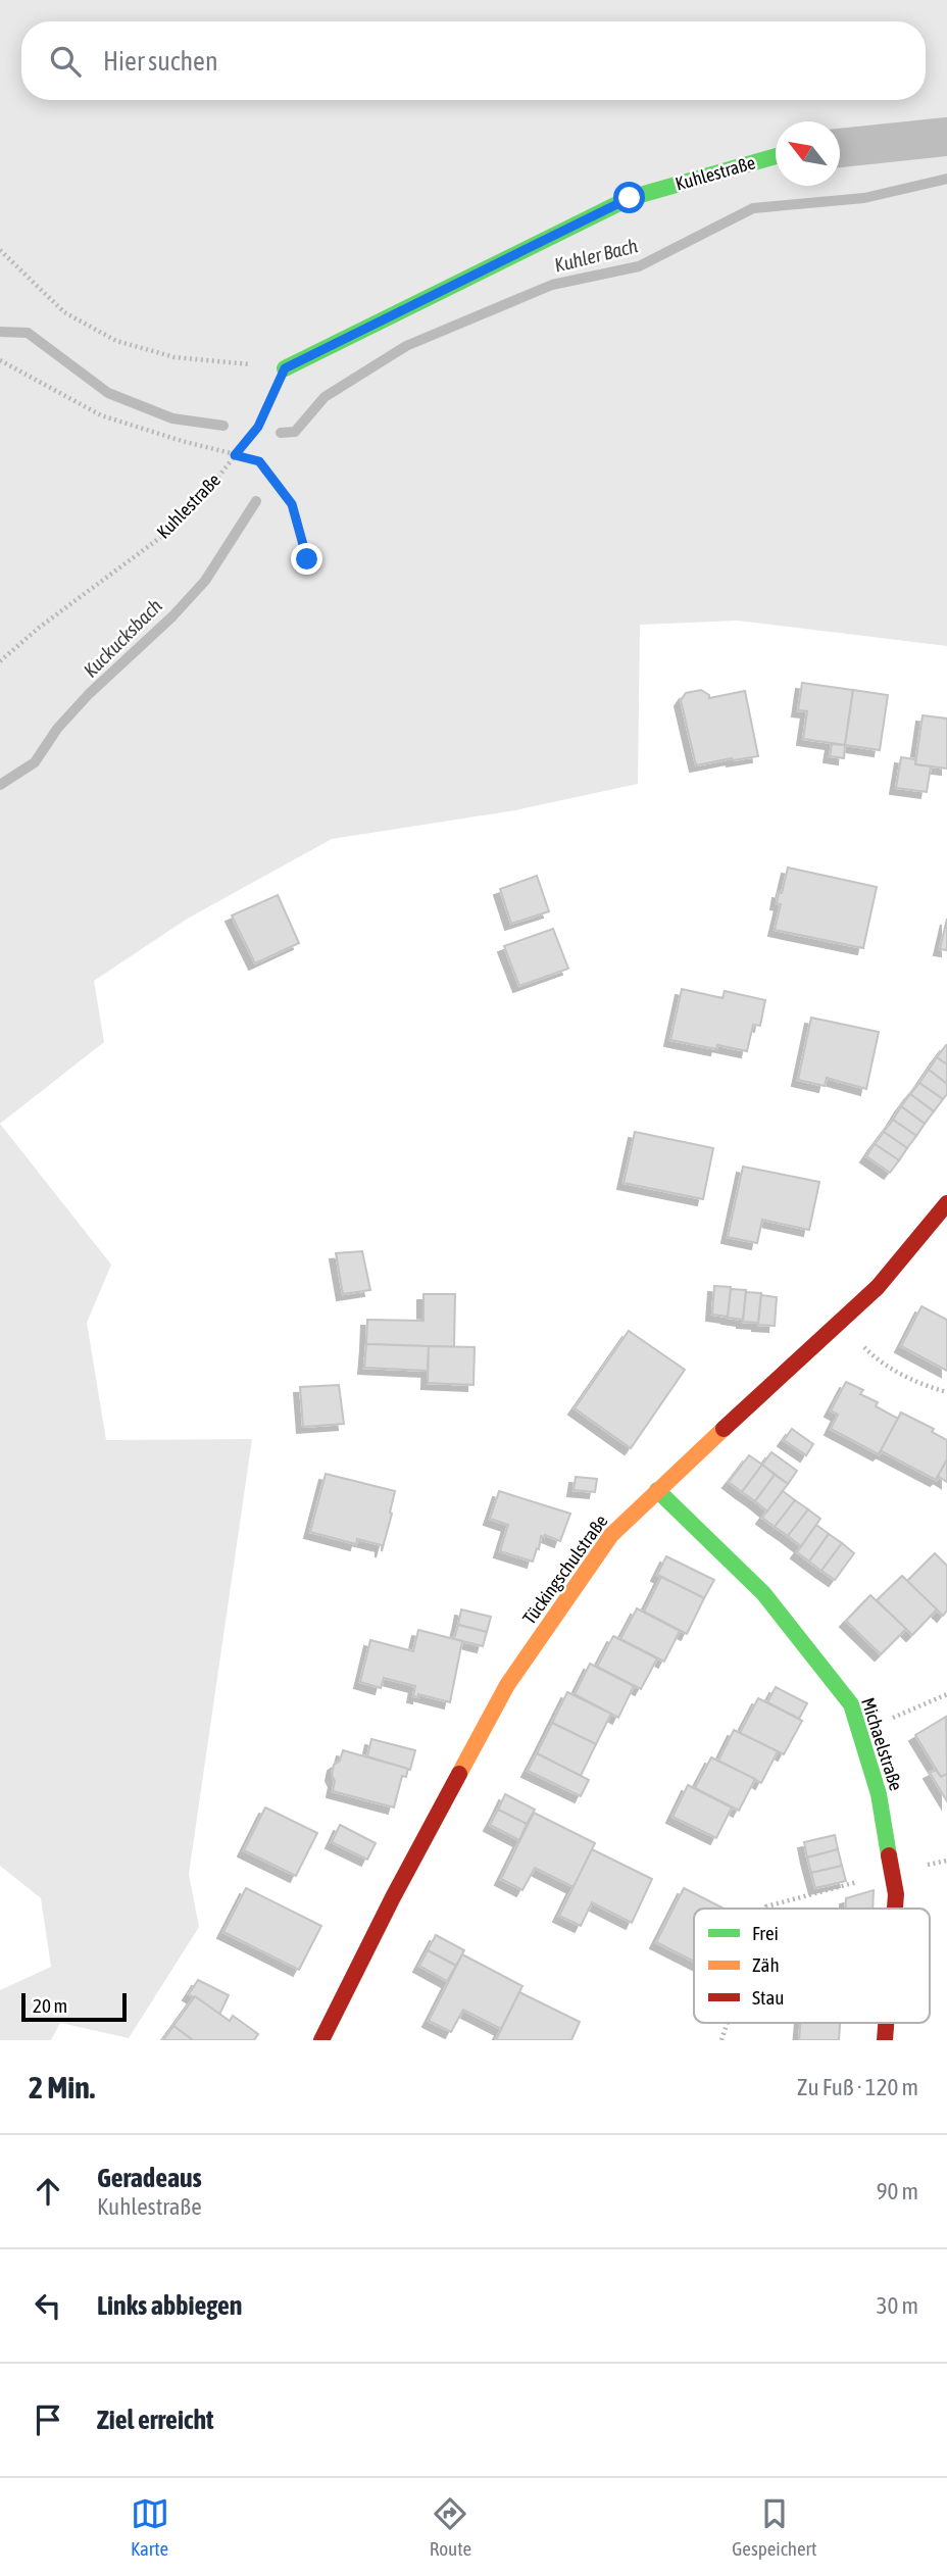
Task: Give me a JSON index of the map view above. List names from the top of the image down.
{
  "streets": {
    "street": ["Kuhlestraße", "Tückingschulstraße", "Michaelstraße"]
  },
  "crossings": [
    ["Tückingschulstraße", "Michaelstraße"]
  ],
  "water": ["Kuhler Bach", "Kuckucksbach"],
  "legend": ["Frei", "Zäh", "Stau"],
  "scale_bar": "20 m",
  "north": "top left",
  "page": {
    "search": "Hier suchen",
    "scale": "20 m",
    "heading": ["2 Min.", "Zu Fuß · 120 m"],
    "list": [
      ["Geradeaus", "Kuhlestraße", "90 m"],
      ["Links abbiegen", "30 m"],
      "Ziel erreicht"
    ],
    "nav": ["Karte", "Route", "Gespeichert"]
  }
}
